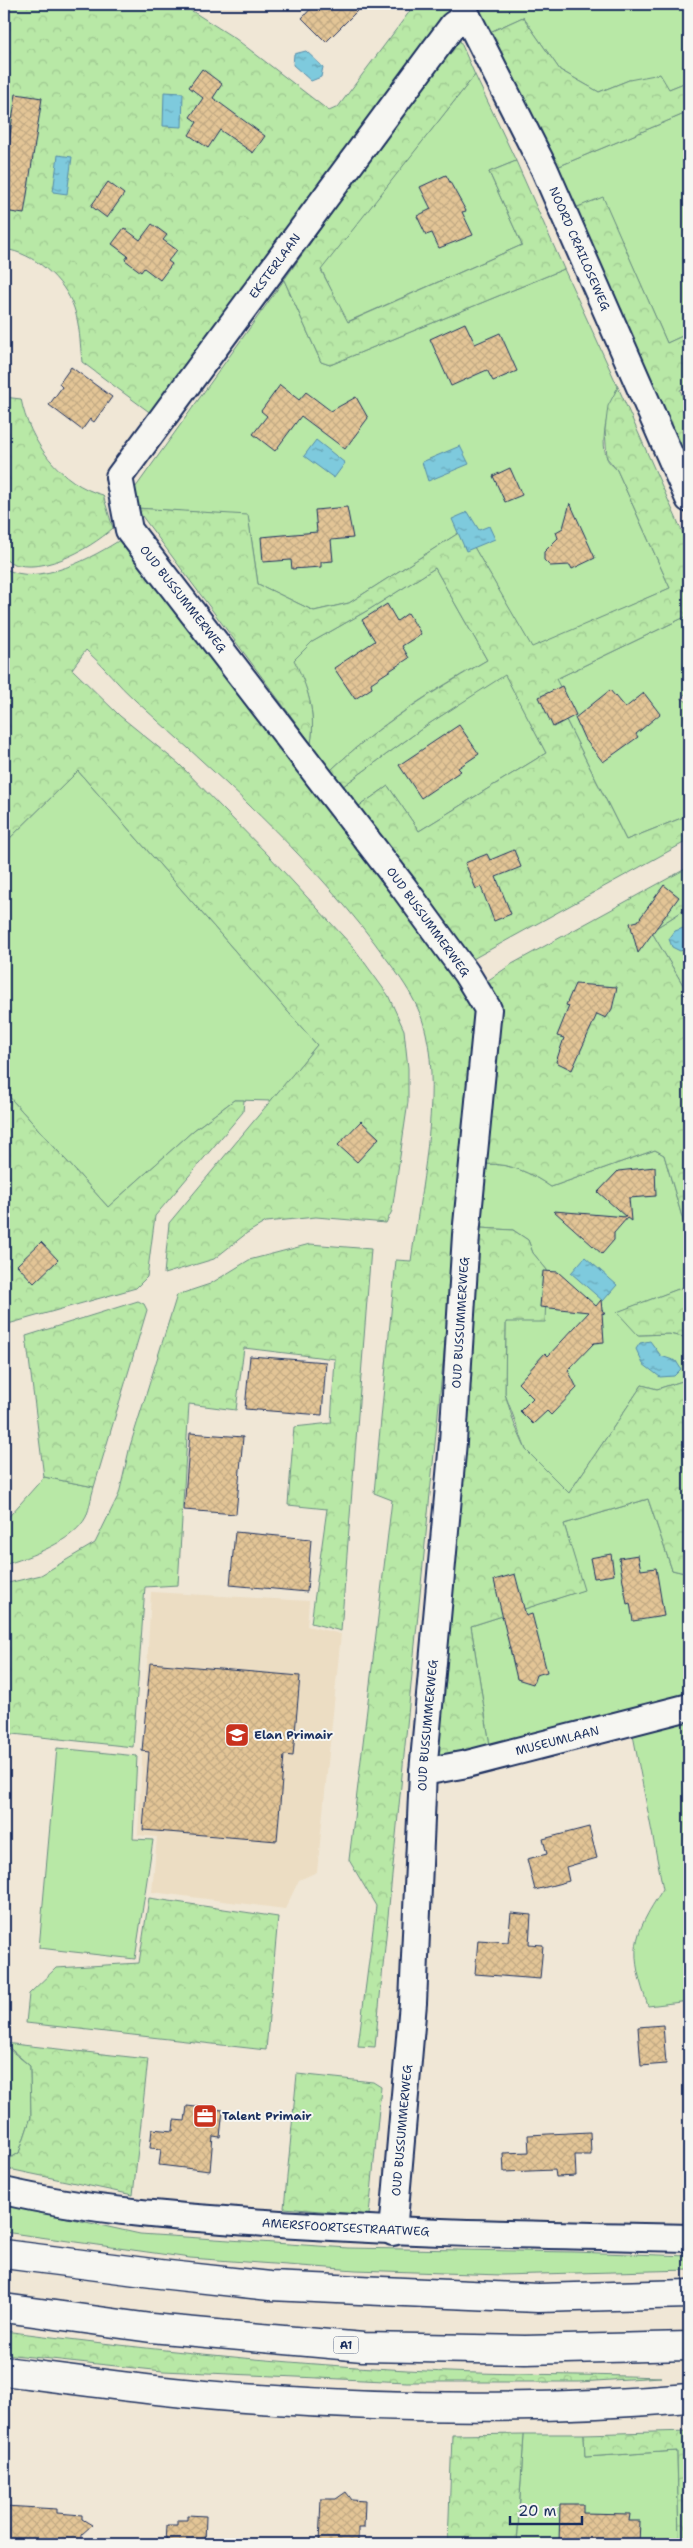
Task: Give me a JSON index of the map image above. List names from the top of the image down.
{
  "streets": {
    "main road": ["A1"],
    "street": [
      "NOORD CRAILOSEWEG",
      "EKSTERLAAN",
      "OUD BUSSUMMERWEG",
      "MUSEUMLAAN",
      "AMERSFOORTSESTRAATWEG"
    ]
  },
  "crossings": [
    ["NOORD CRAILOSEWEG", "EKSTERLAAN"],
    ["EKSTERLAAN", "OUD BUSSUMMERWEG"],
    ["OUD BUSSUMMERWEG", "MUSEUMLAAN"],
    ["OUD BUSSUMMERWEG", "AMERSFOORTSESTRAATWEG"]
  ],
  "places": {
    "school or university": ["Elan Primair"],
    "office": ["Talent Primair"]
  },
  "scale_bar": "20 m"
}
